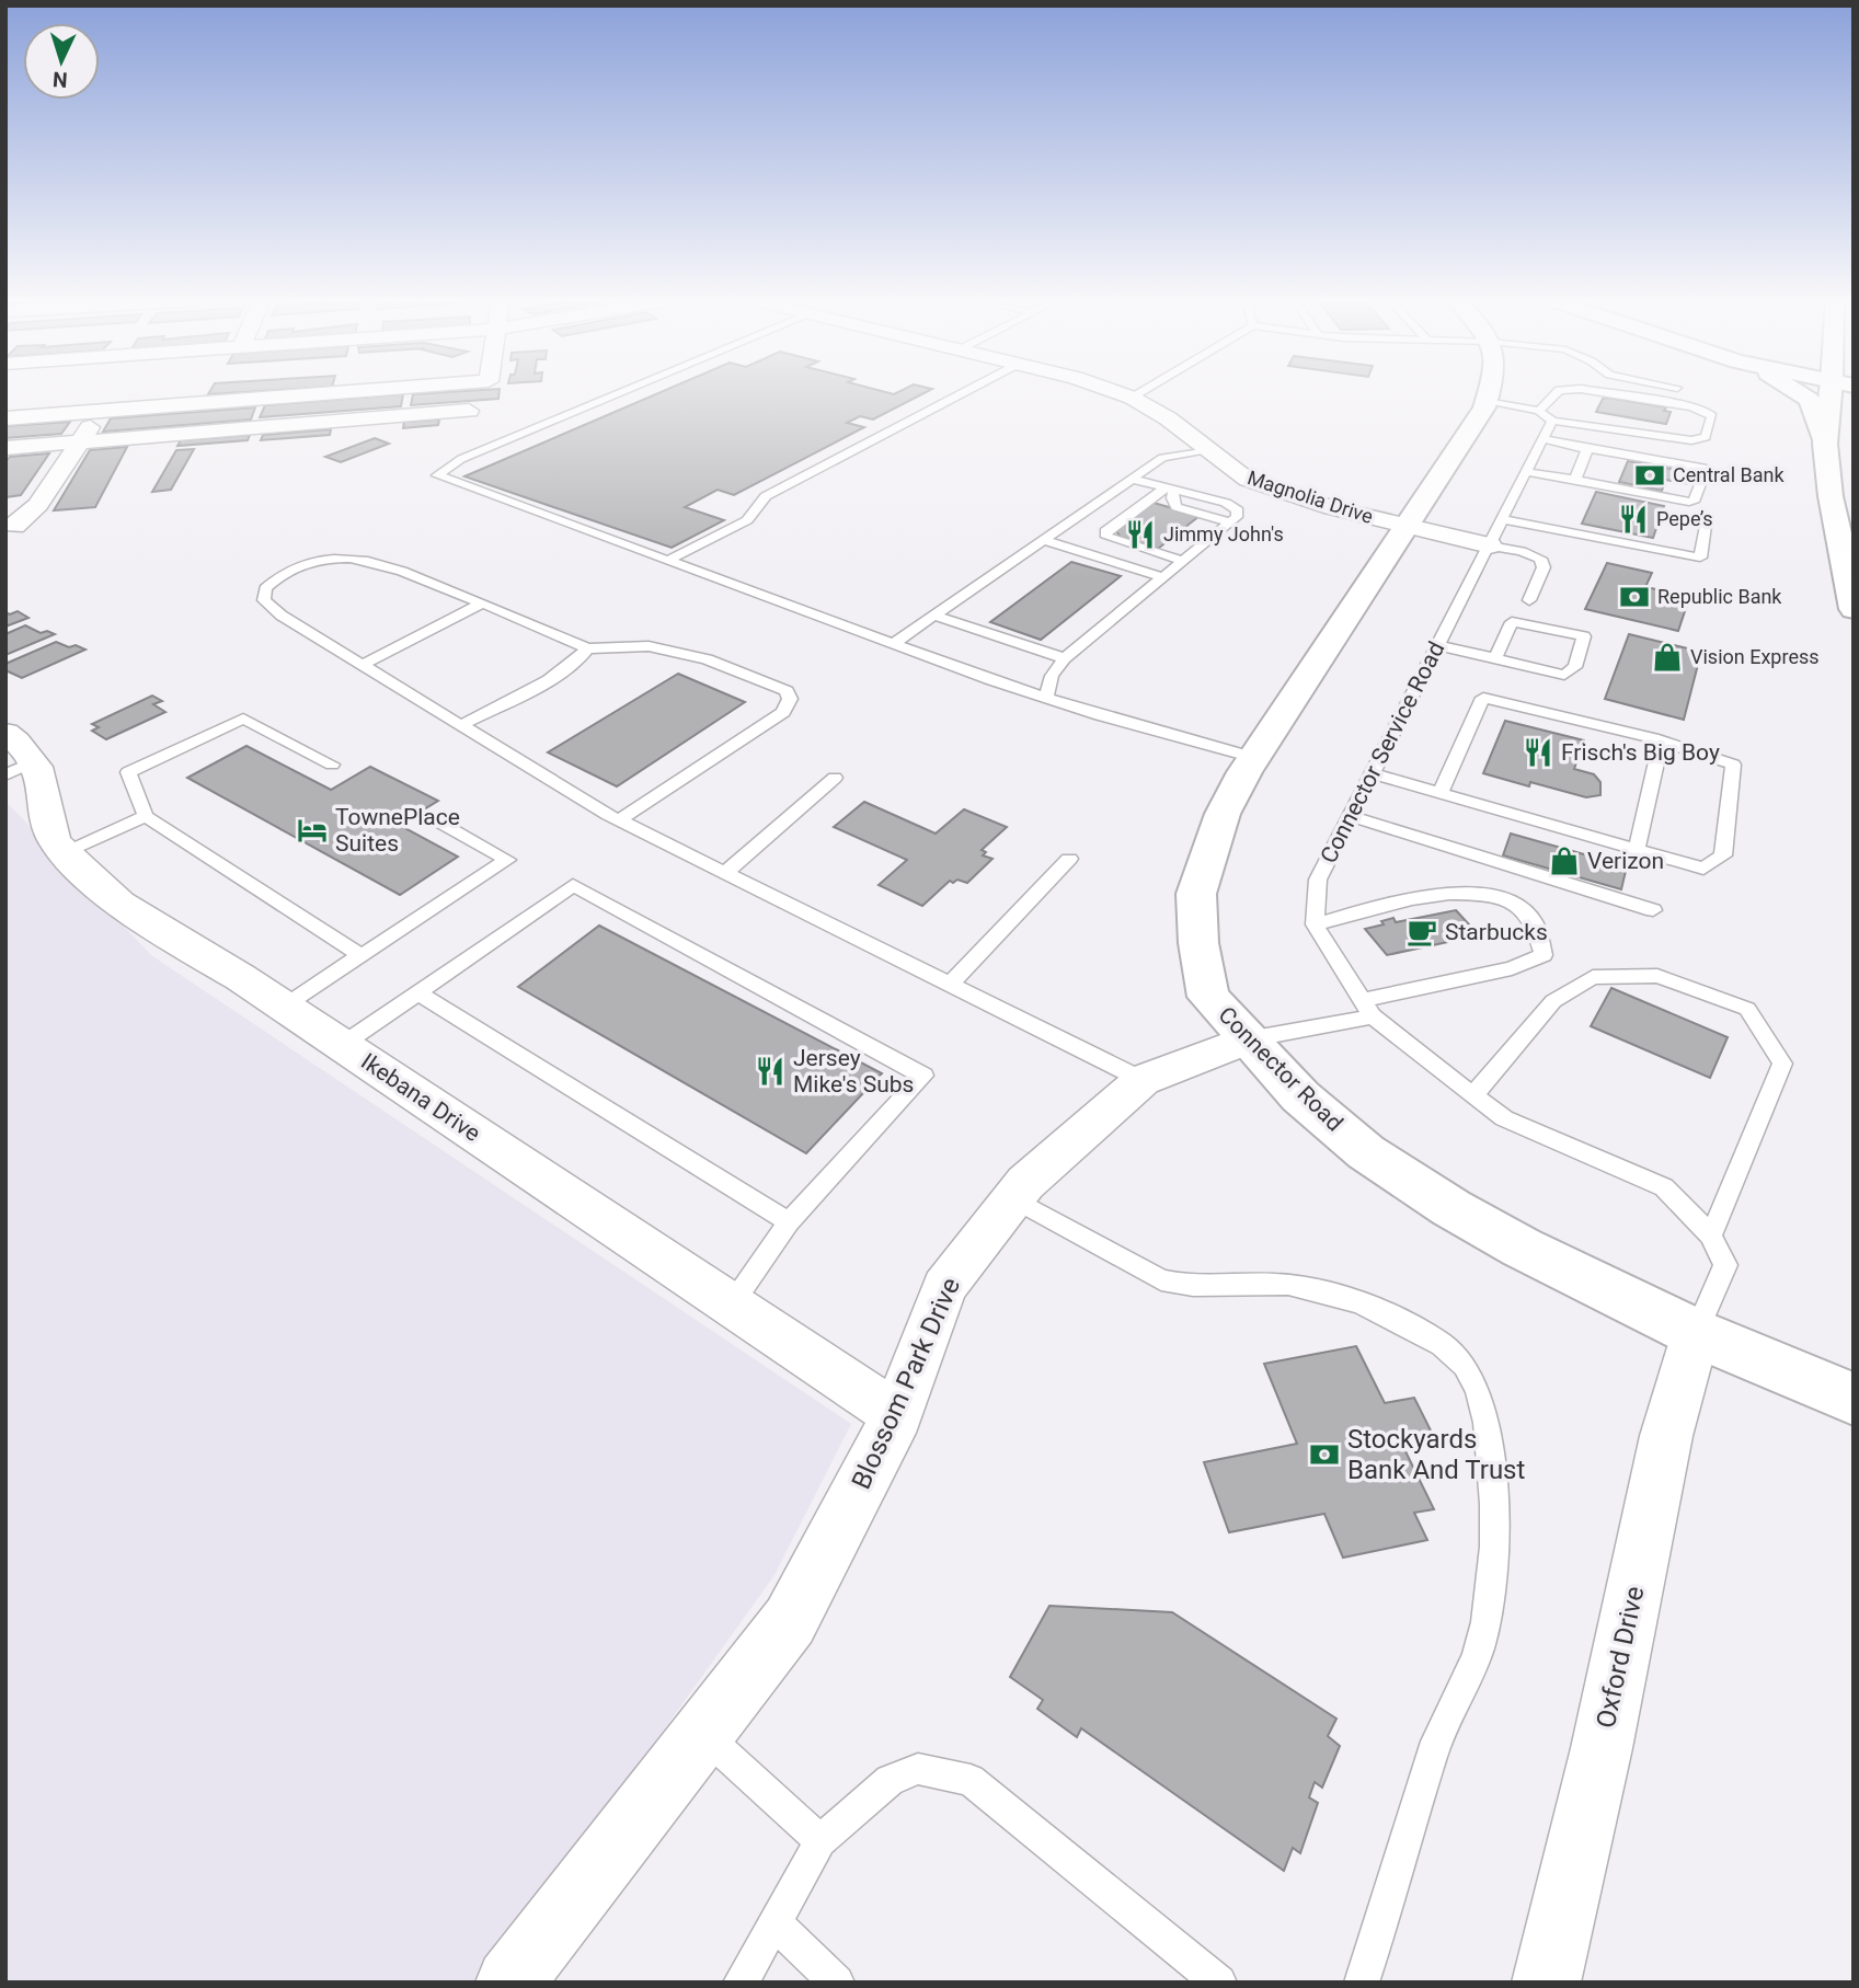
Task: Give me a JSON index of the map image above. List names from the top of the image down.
{
  "streets": {
    "main road": ["Connector Road"],
    "street": [
      "Magnolia Drive",
      "Ikebana Drive",
      "Blossom Park Drive",
      "Oxford Drive"
    ],
    "lane": ["Connector Service Road"]
  },
  "crossings": [
    ["Magnolia Drive", "Connector Service Road"],
    ["Magnolia Drive", "Connector Road"],
    ["Connector Service Road", "Blossom Park Drive"],
    ["Connector Road", "Blossom Park Drive"],
    ["Connector Road", "Oxford Drive"],
    ["Ikebana Drive", "Blossom Park Drive"]
  ],
  "places": {
    "bank": ["Central Bank", "Republic Bank", "Stockyards Bank And Trust"],
    "restaurant": [
      "Pepe’s",
      "Jimmy John's",
      "Frisch's Big Boy",
      "Jersey Mike's Subs"
    ],
    "shop": ["Vision Express", "Verizon"],
    "hotel": ["TownePlace Suites"],
    "cafe": ["Starbucks"]
  },
  "north": "bottom"
}
